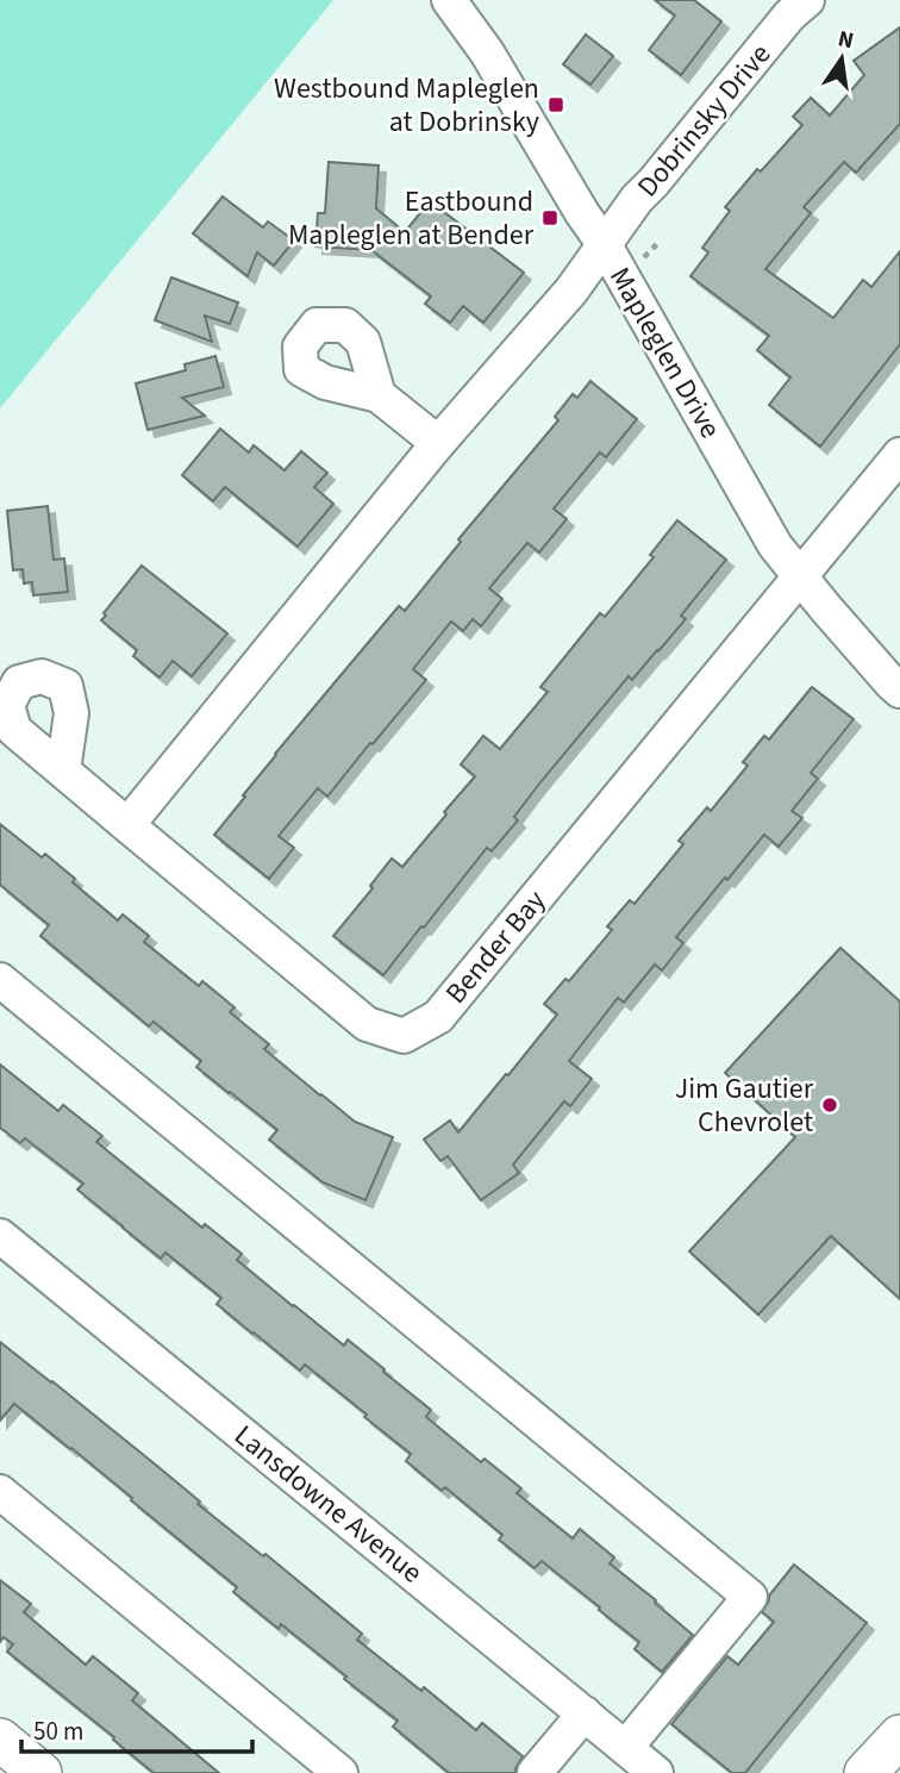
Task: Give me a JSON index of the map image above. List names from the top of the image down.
{
  "streets": {
    "street": [
      "Dobrinsky Drive",
      "Mapleglen Drive",
      "Bender Bay",
      "Lansdowne Avenue"
    ]
  },
  "crossings": [
    ["Dobrinsky Drive", "Mapleglen Drive"],
    ["Mapleglen Drive", "Bender Bay"]
  ],
  "places": {
    "transit": ["Westbound Mapleglen at Dobrinsky", "Eastbound Mapleglen at Bender"],
    "other": ["Jim Gautier Chevrolet"]
  },
  "scale_bar": "50 m",
  "north": "top"
}
